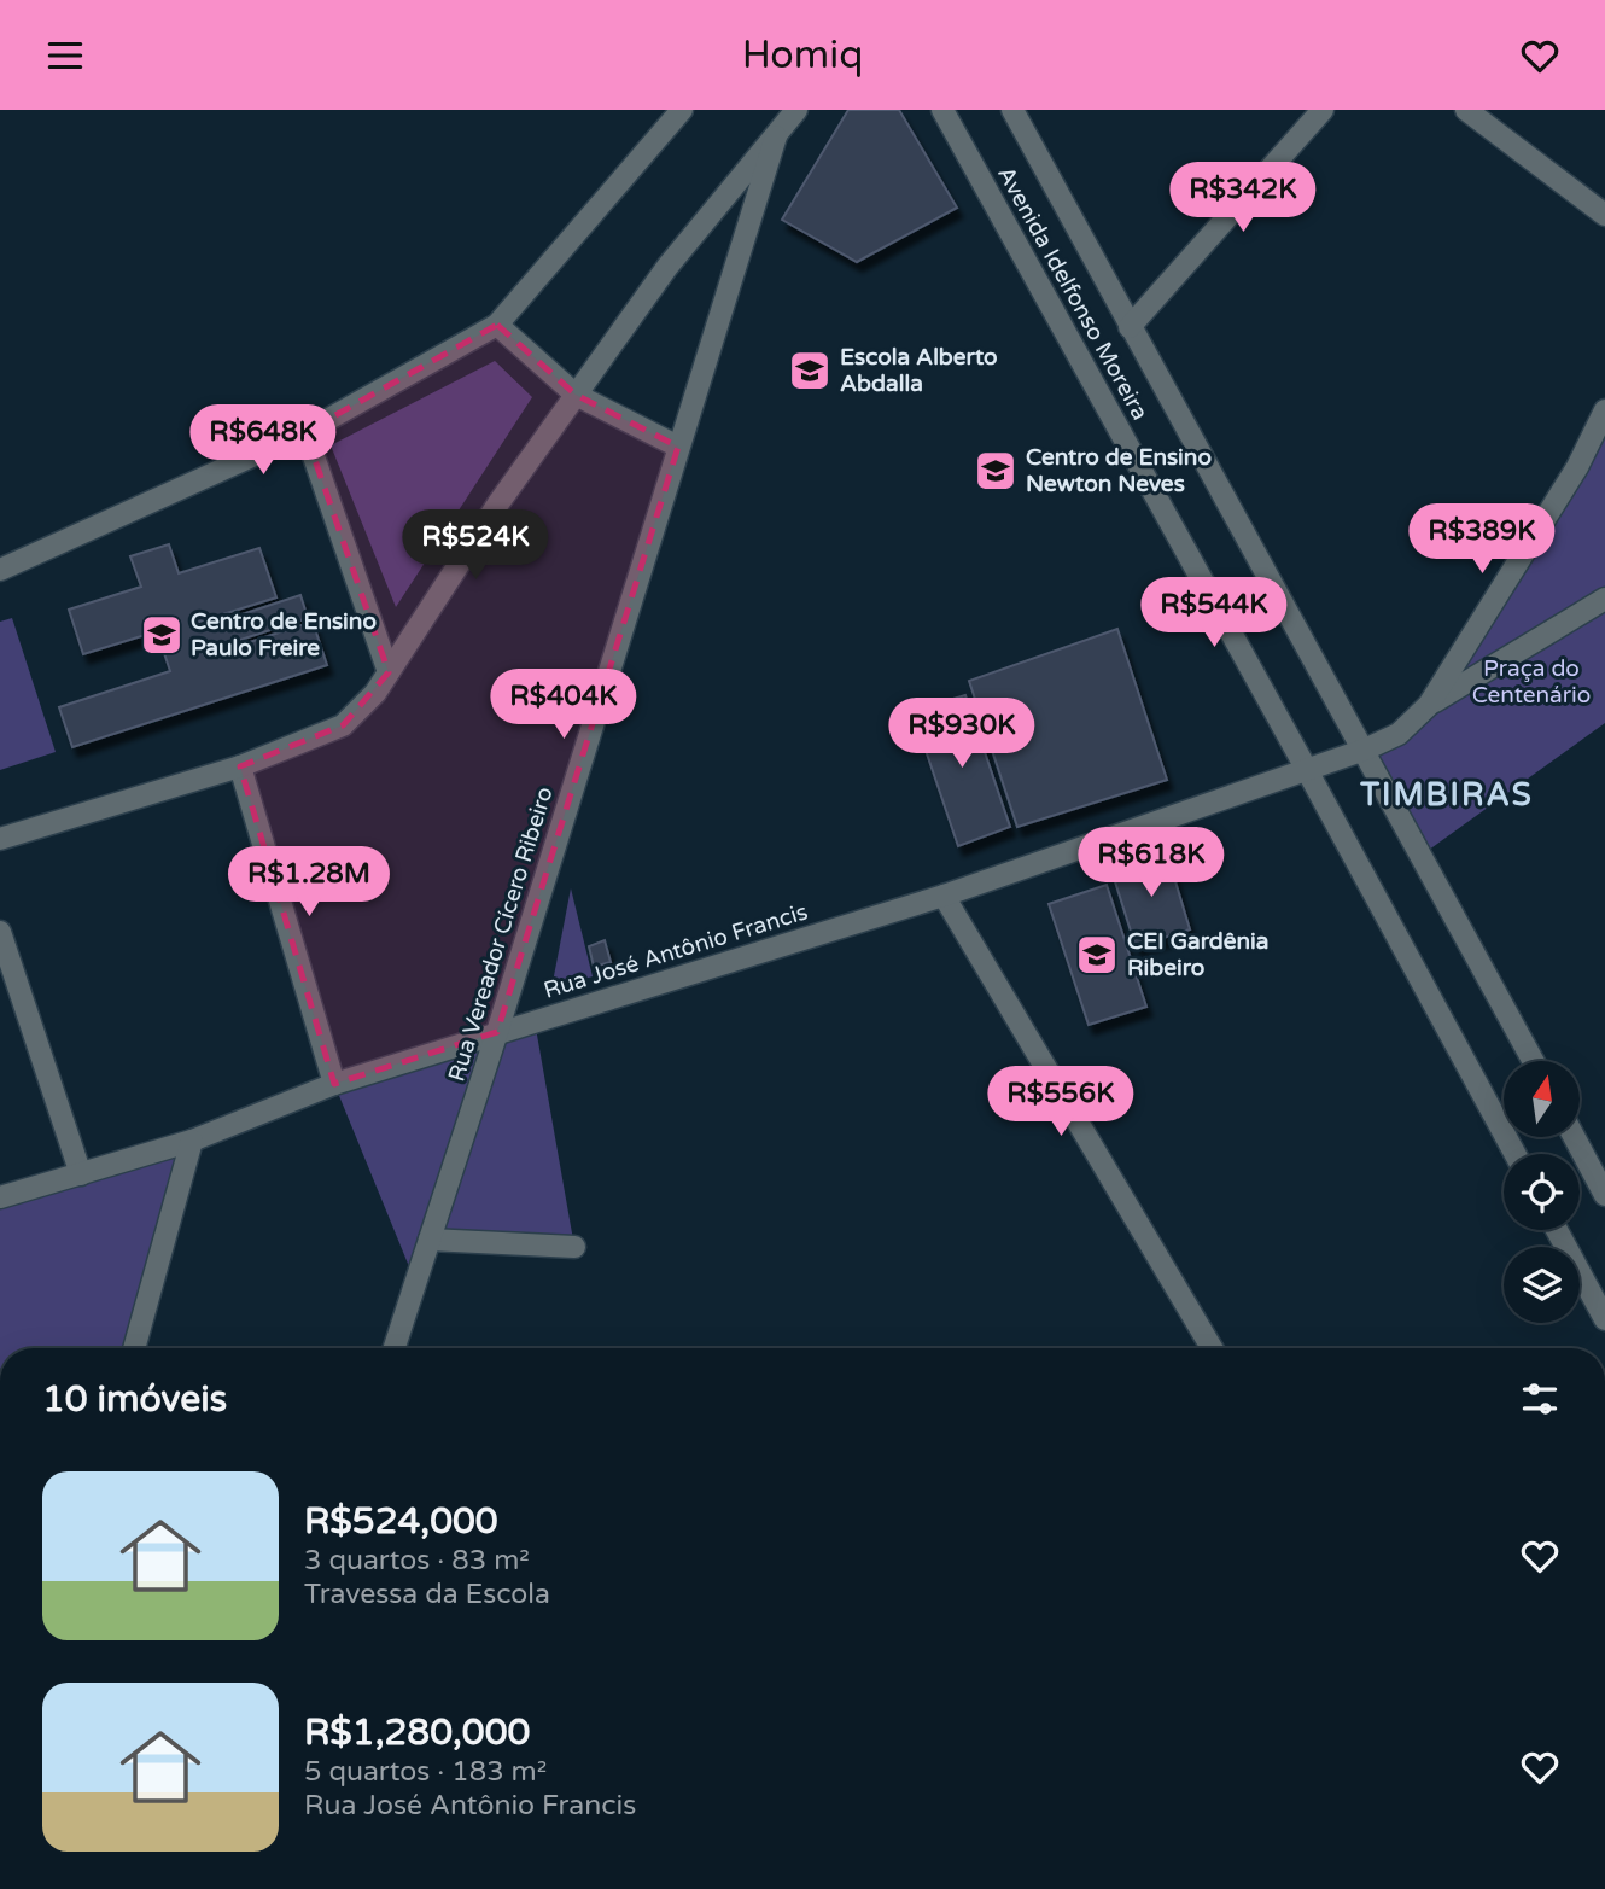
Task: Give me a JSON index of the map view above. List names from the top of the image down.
{
  "streets": {
    "street": ["Avenida Idelfonso Moreira", "Rua Vereador Cícero Ribeiro", "Rua José Antônio Francis"]
  },
  "crossings": [
    ["Avenida Idelfonso Moreira", "Rua José Antônio Francis"],
    ["Rua Vereador Cícero Ribeiro", "Rua José Antônio Francis"]
  ],
  "districts": ["TIMBIRAS"],
  "parks": ["Praça do Centenário"],
  "places": {
    "school or university": [
      "Escola Alberto Abdalla",
      "Centro de Ensino Newton Neves",
      "Centro de Ensino Paulo Freire",
      "CEI Gardênia Ribeiro"
    ]
  },
  "north": "top",
  "page": {
    "header": "Homiq",
    "price": [
      "R$342K",
      "R$648K",
      "R$389K",
      "R$524K",
      "R$544K",
      "R$404K",
      "R$930K",
      "R$618K",
      "R$1.28M",
      "R$556K"
    ],
    "heading": "10 imóveis",
    "list": [
      {
        "name": "R$524,000",
        "note": "3 quartos · 83 m² · Travessa da Escola"
      },
      {
        "name": "R$1,280,000",
        "note": "5 quartos · 183 m² · Rua José Antônio Francis"
      }
    ]
  }
}
